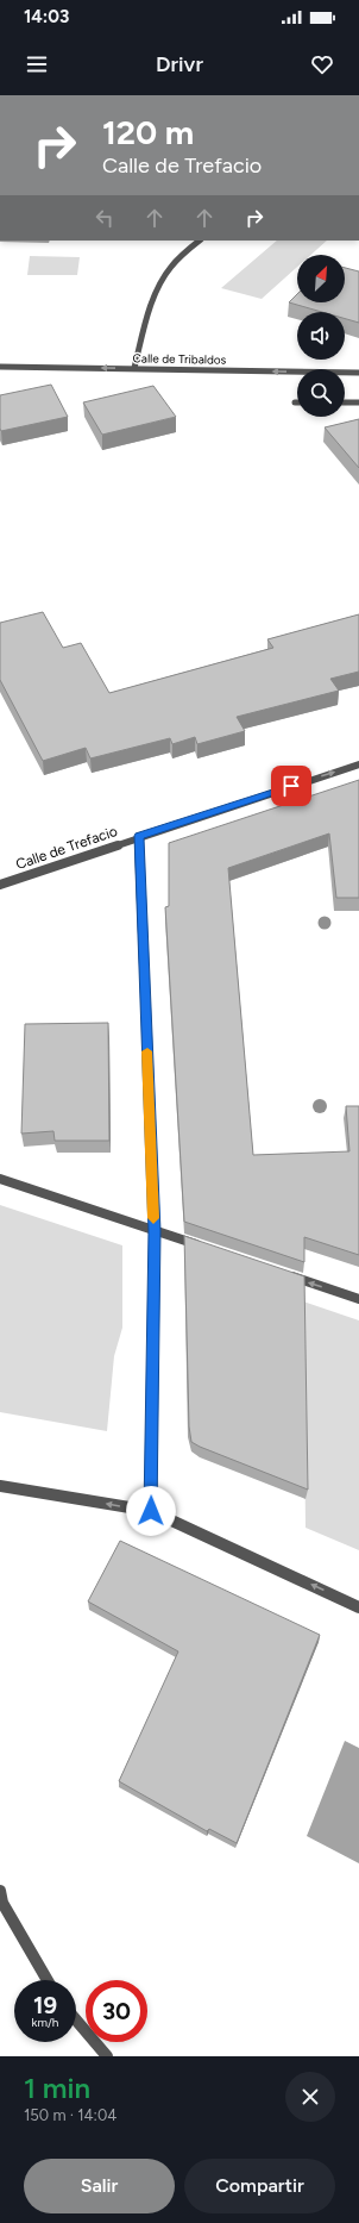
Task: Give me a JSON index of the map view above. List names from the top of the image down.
{
  "streets": {
    "street": ["Calle de Tribaldos", "Calle de Trefacio"]
  },
  "one_way": ["Calle de Tribaldos", "Calle de Trefacio"],
  "north": "top right",
  "page": {
    "status": "14:03",
    "header": "Drivr",
    "turn": ["120 m", "Calle de Trefacio"],
    "speed": "19 km/h",
    "limit": "30",
    "heading": ["1 min", "150 m · 14:04"],
    "buttons": ["Salir", "Compartir"]
  }
}
